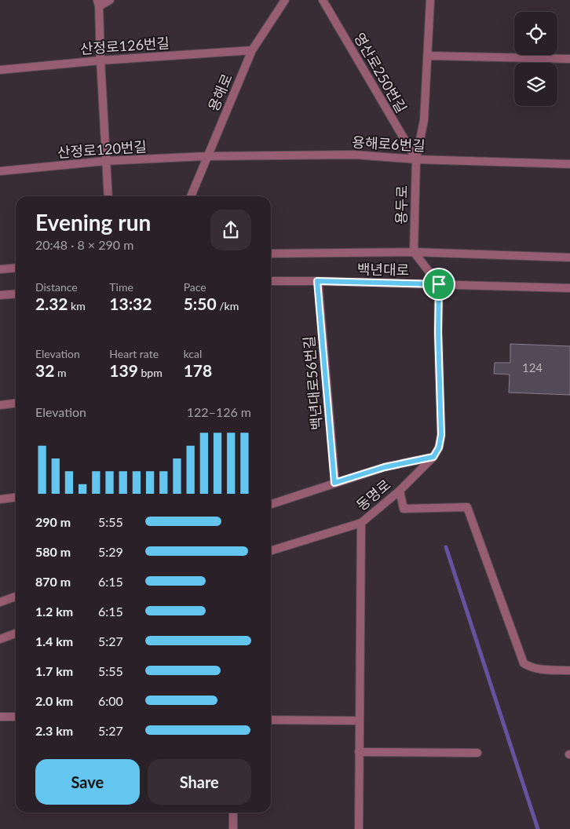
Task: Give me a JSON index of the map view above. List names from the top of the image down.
{
  "streets": {
    "street": [
      "산정로126번길",
      "영산로250번길",
      "용해로",
      "용해로6번길",
      "산정로120번길",
      "용두로",
      "백년대로",
      "백년대로56번길",
      "동명로"
    ]
  },
  "crossings": [
    ["산정로126번길", "용해로"],
    ["영산로250번길", "용해로6번길"],
    ["영산로250번길", "용두로"],
    ["용해로", "용해로6번길"],
    ["용해로", "산정로120번길"],
    ["용해로6번길", "산정로120번길"],
    ["용해로6번길", "용두로"],
    ["용두로", "백년대로"],
    ["백년대로", "백년대로56번길"],
    ["백년대로", "동명로"]
  ],
  "house_numbers": ["124"],
  "page": {
    "heading": ["Evening run", "20:48 · 8 × 290 m"],
    "stats": [
      ["Distance", "2.32 km"],
      ["Time", "13:32"],
      ["Pace", "5:50 /km"],
      ["Elevation", "32 m"],
      ["Heart rate", "139 bpm"],
      ["kcal", "178"]
    ],
    "chart": ["Elevation", "122–126 m"],
    "list": [
      {
        "name": "290 m",
        "note": "5:55"
      },
      {
        "name": "580 m",
        "note": "5:29"
      },
      {
        "name": "870 m",
        "note": "6:15"
      },
      {
        "name": "1.2 km",
        "note": "6:15"
      },
      {
        "name": "1.4 km",
        "note": "5:27"
      },
      {
        "name": "1.7 km",
        "note": "5:55"
      },
      {
        "name": "2.0 km",
        "note": "6:00"
      },
      {
        "name": "2.3 km",
        "note": "5:27"
      }
    ],
    "buttons": ["Save", "Share"]
  }
}
